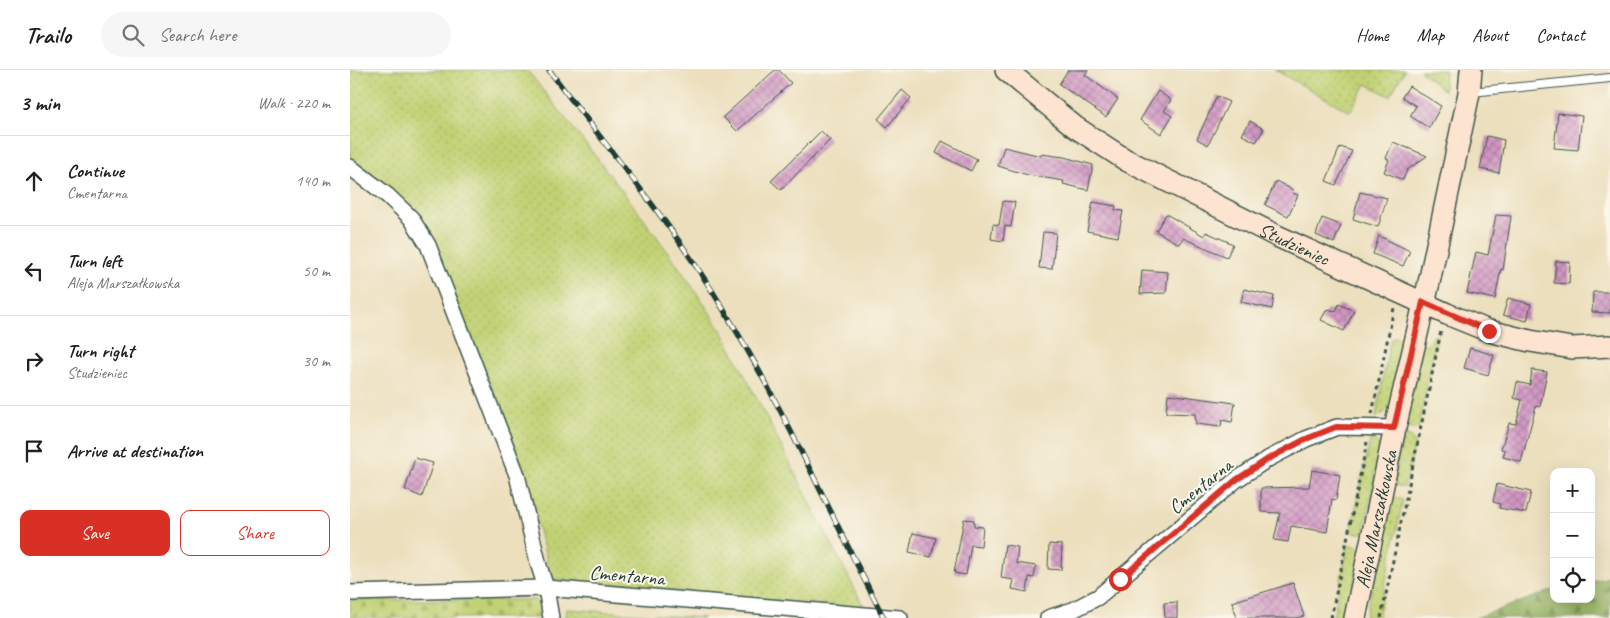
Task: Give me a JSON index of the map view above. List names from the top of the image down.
{
  "streets": {
    "main road": ["Studzieniec", "Aleja Marszałkowska"],
    "street": ["Cmentarna"]
  },
  "crossings": [
    ["Studzieniec", "Aleja Marszałkowska"],
    ["Cmentarna", "Aleja Marszałkowska"]
  ],
  "page": {
    "header": "Trailo",
    "search": "Search here",
    "nav": [
      "Home",
      "Map",
      "About",
      "Contact"
    ],
    "heading": ["3 min", "Walk · 220 m"],
    "list": [
      ["Continue", "Cmentarna", "140 m"],
      ["Turn left", "Aleja Marszałkowska", "50 m"],
      ["Turn right", "Studzieniec", "30 m"],
      "Arrive at destination"
    ],
    "map_buttons": ["+", "−"],
    "buttons": ["Save", "Share"]
  }
}
